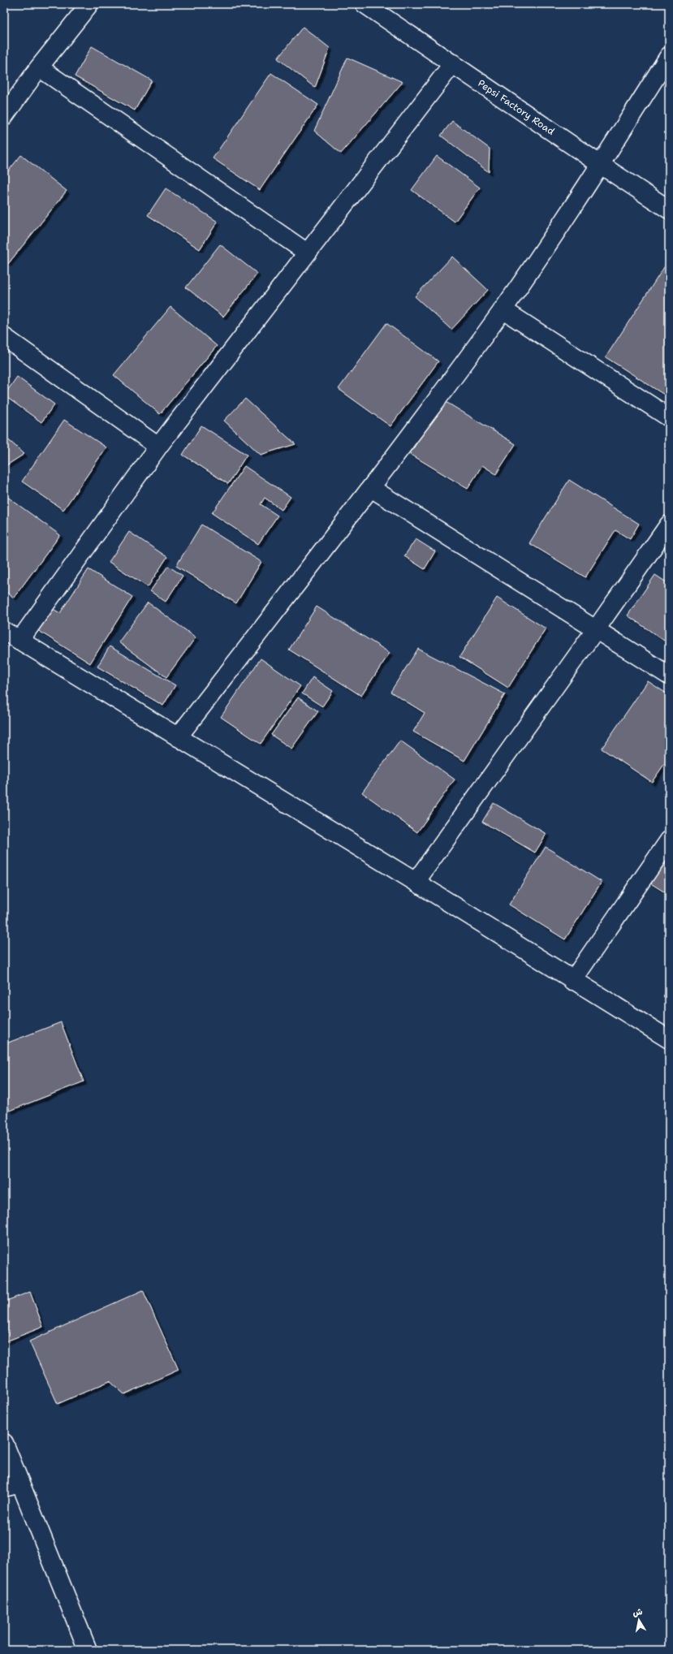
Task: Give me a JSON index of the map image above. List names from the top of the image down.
{
  "streets": {
    "street": ["Pepsi Factory Road"]
  },
  "north": "top"
}
